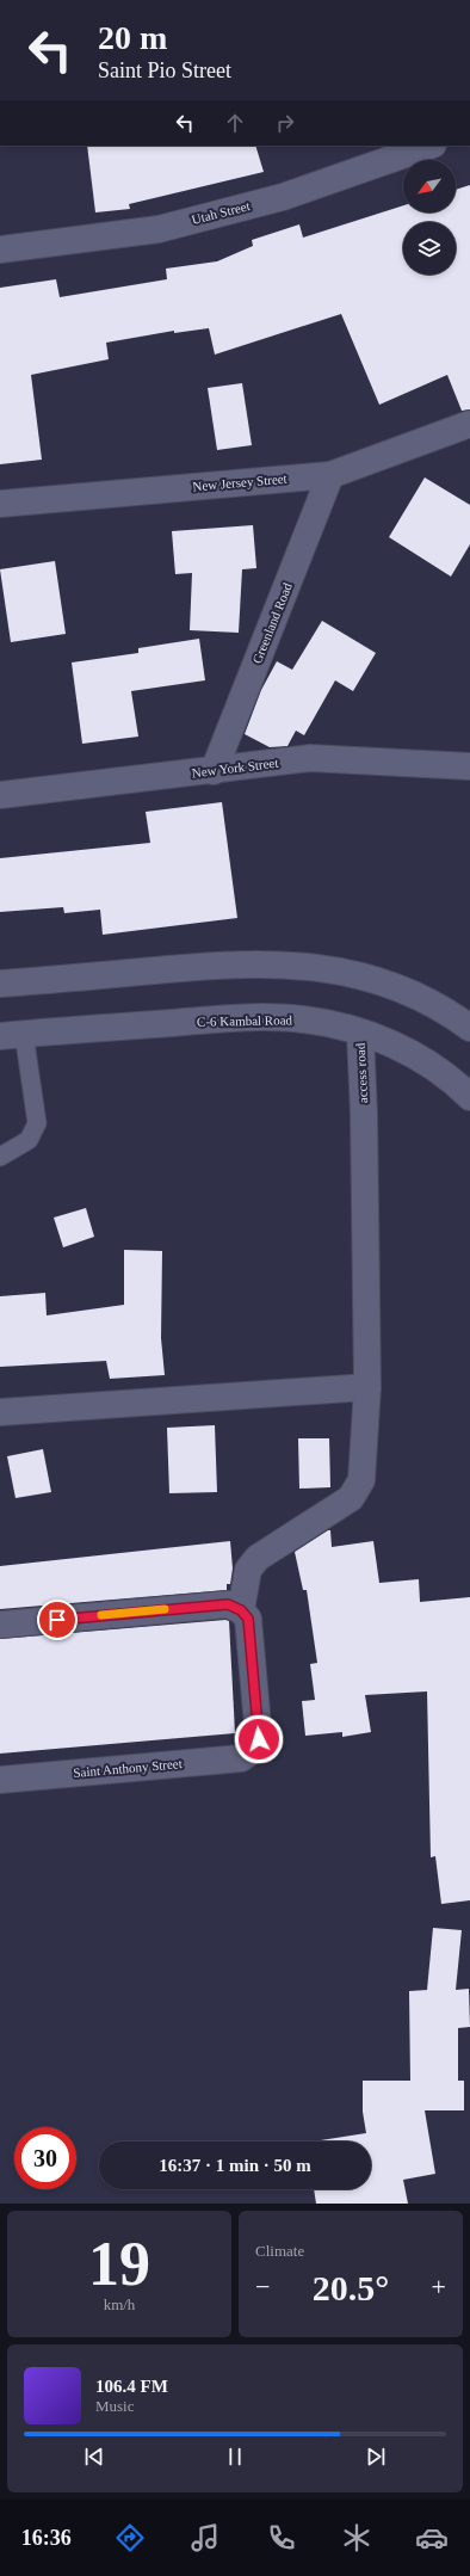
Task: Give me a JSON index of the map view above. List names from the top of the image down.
{
  "streets": {
    "street": [
      "Utah Street",
      "New Jersey Street",
      "Greenland Road",
      "New York Street",
      "C-6 Kambal Road",
      "access road",
      "Saint Anthony Street"
    ]
  },
  "crossings": [
    ["New Jersey Street", "Greenland Road"],
    ["Greenland Road", "New York Street"],
    ["C-6 Kambal Road", "access road"],
    ["access road", "Saint Anthony Street"]
  ],
  "north": "bottom left",
  "page": {
    "turn": ["20 m", "Saint Pio Street"],
    "limit": "30",
    "trip": "16:37 · 1 min · 50 m",
    "tile": [
      ["19", "km/h"],
      "Climate"
    ],
    "heat": ["−", "20.5°", "+"],
    "song": ["106.4 FM", "Music"],
    "tabs": "16:36"
  }
}
